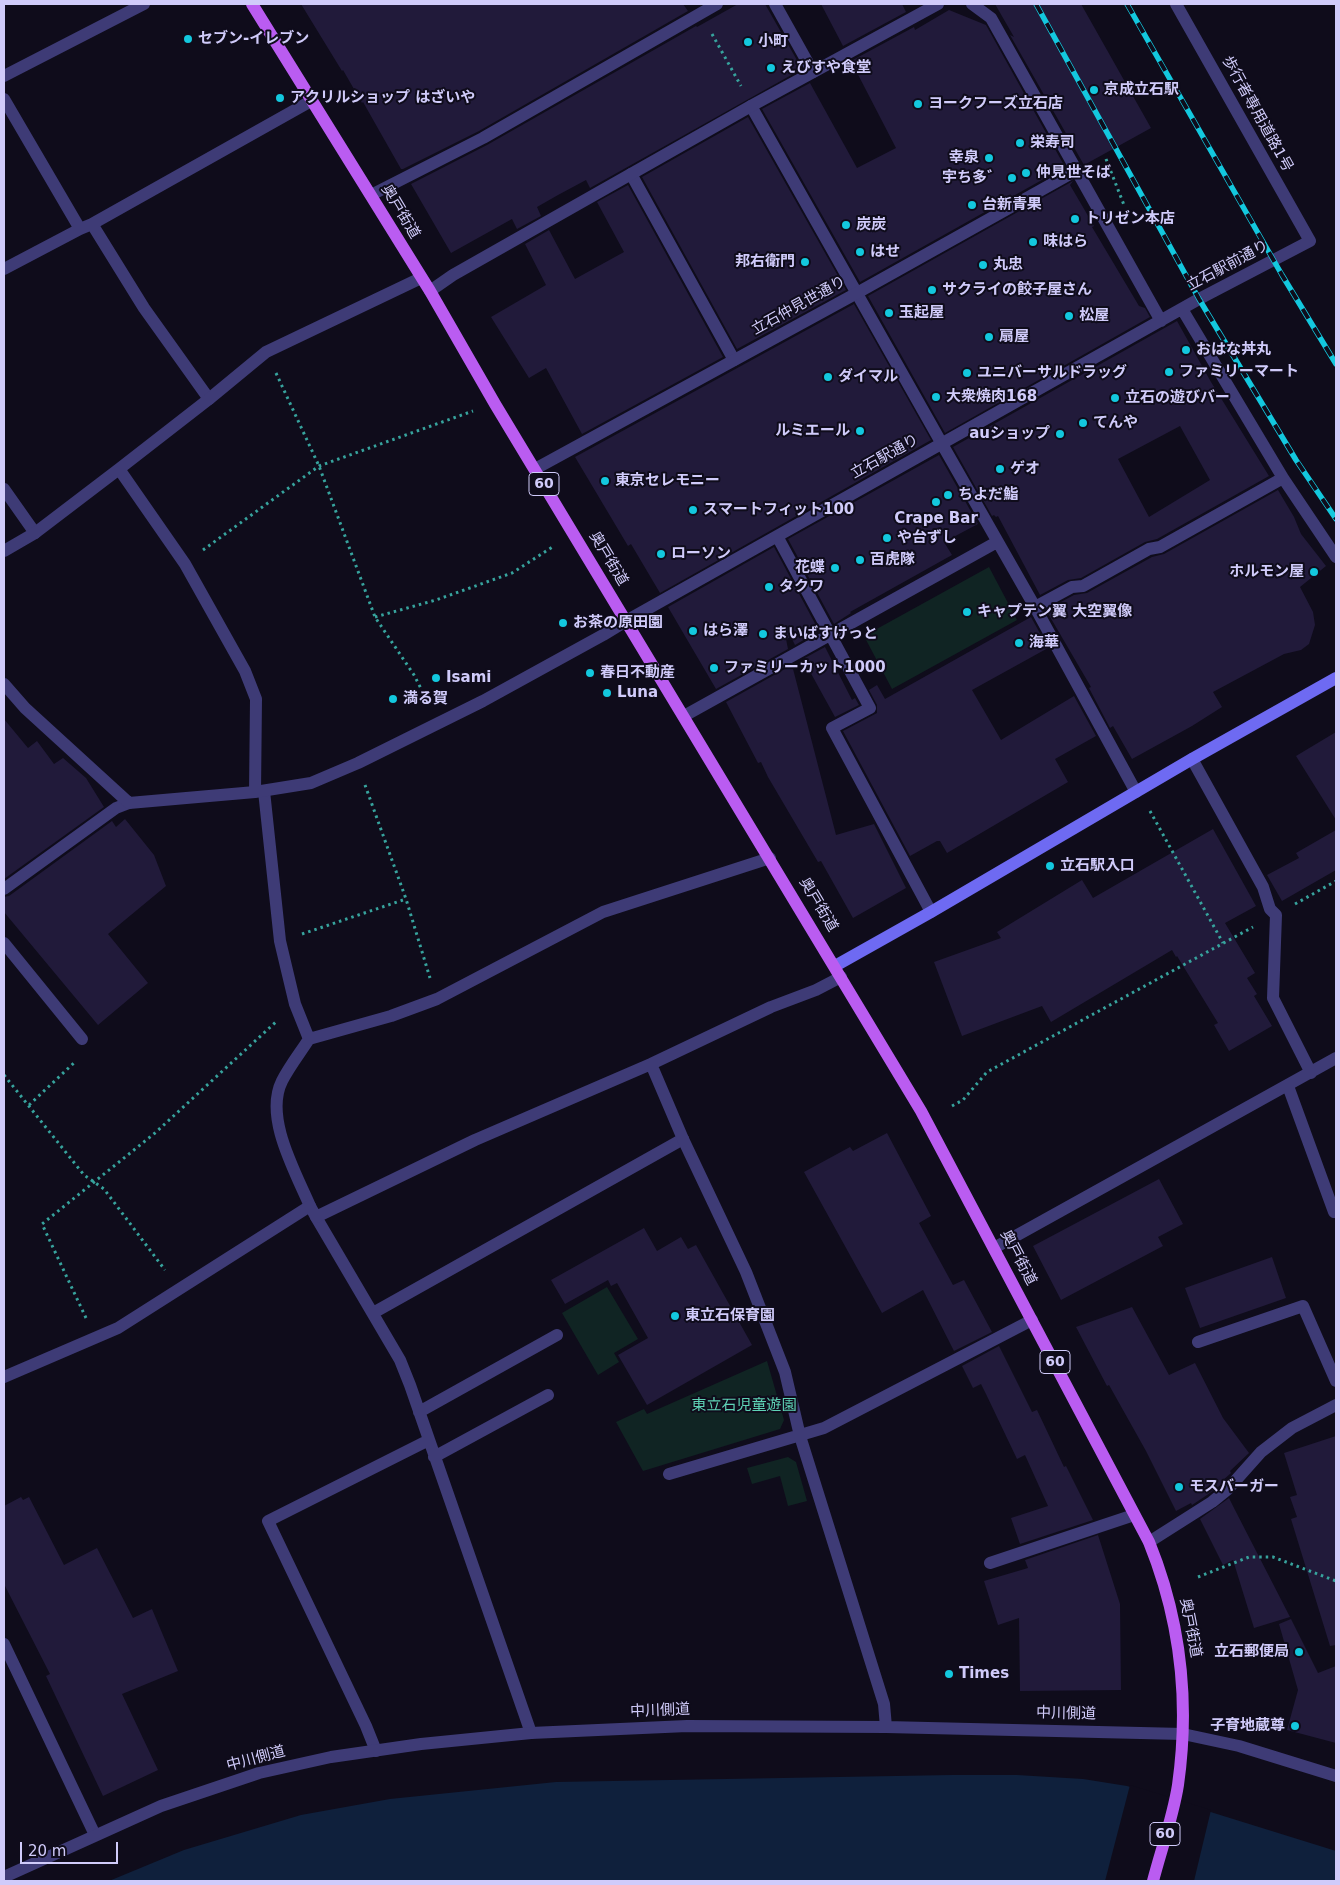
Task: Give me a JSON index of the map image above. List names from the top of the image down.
{
  "streets": {
    "main road": ["奥戸街道", "60"],
    "street": [
      "歩行者専用道路1号",
      "立石駅前通り",
      "立石仲見世通り",
      "立石駅通り",
      "中川側道"
    ]
  },
  "crossings": [
    ["歩行者専用道路1号", "立石駅前通り"],
    ["奥戸街道", "立石仲見世通り"],
    ["奥戸街道", "立石駅通り"],
    ["奥戸街道", "中川側道"],
    ["立石駅前通り", "立石駅通り"]
  ],
  "parks": ["東立石児童遊園"],
  "places": [
    "セブン-イレブン",
    "小町",
    "えびすや食堂",
    "京成立石駅",
    "アクリルショップ はざいや",
    "ヨークフーズ立石店",
    "栄寿司",
    "幸泉",
    "仲見世そば",
    "宇ち多゛",
    "台新青果",
    "トリゼン本店",
    "炭炭",
    "味はら",
    "はせ",
    "邦右衛門",
    "丸忠",
    "サクライの餃子屋さん",
    "玉起屋",
    "松屋",
    "扇屋",
    "おはな丼丸",
    "ファミリーマート",
    "ユニバーサルドラッグ",
    "ダイマル",
    "大衆焼肉168",
    "立石の遊びバー",
    "てんや",
    "ルミエール",
    "auショップ",
    "ゲオ",
    "東京セレモニー",
    "ちよだ鮨",
    "Crape Bar",
    "スマートフィット100",
    "や台ずし",
    "ローソン",
    "百虎隊",
    "花蝶",
    "ホルモン屋",
    "タクワ",
    "キャプテン翼 大空翼像",
    "お茶の原田園",
    "はら澤",
    "まいばすけっと",
    "海華",
    "ファミリーカット1000",
    "春日不動産",
    "Isami",
    "Luna",
    "満る賀",
    "立石駅入口",
    "東立石保育園",
    "モスバーガー",
    "立石郵便局",
    "Times",
    "子育地蔵尊"
  ],
  "scale_bar": "20 m"
}
